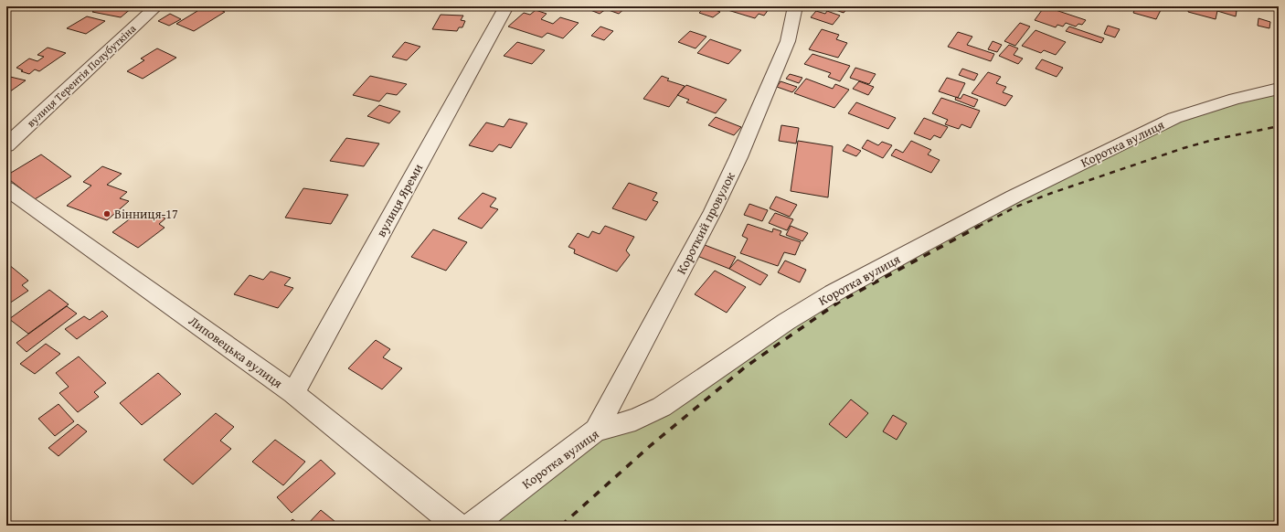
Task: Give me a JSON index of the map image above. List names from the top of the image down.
{
  "streets": {
    "street": [
      "вулиця Терентія Полубуткіна",
      "Коротка вулиця",
      "вулиця Яреми",
      "Короткий провулок",
      "Липовецька вулиця"
    ]
  },
  "crossings": [
    ["Коротка вулиця", "Короткий провулок"],
    ["вулиця Яреми", "Липовецька вулиця"]
  ],
  "places": ["Вінниця-17"]
}
